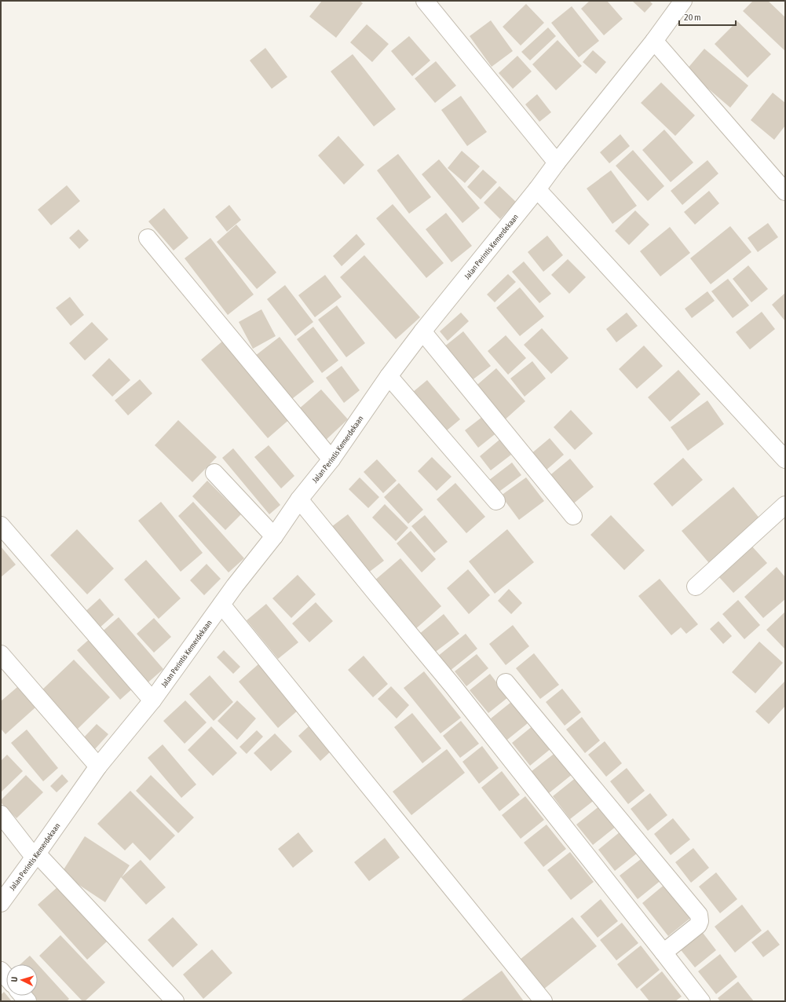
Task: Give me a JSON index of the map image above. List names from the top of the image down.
{
  "streets": {
    "street": ["Jalan Perintis Kemerdekaan"]
  },
  "scale_bar": "20 m",
  "north": "left"
}
